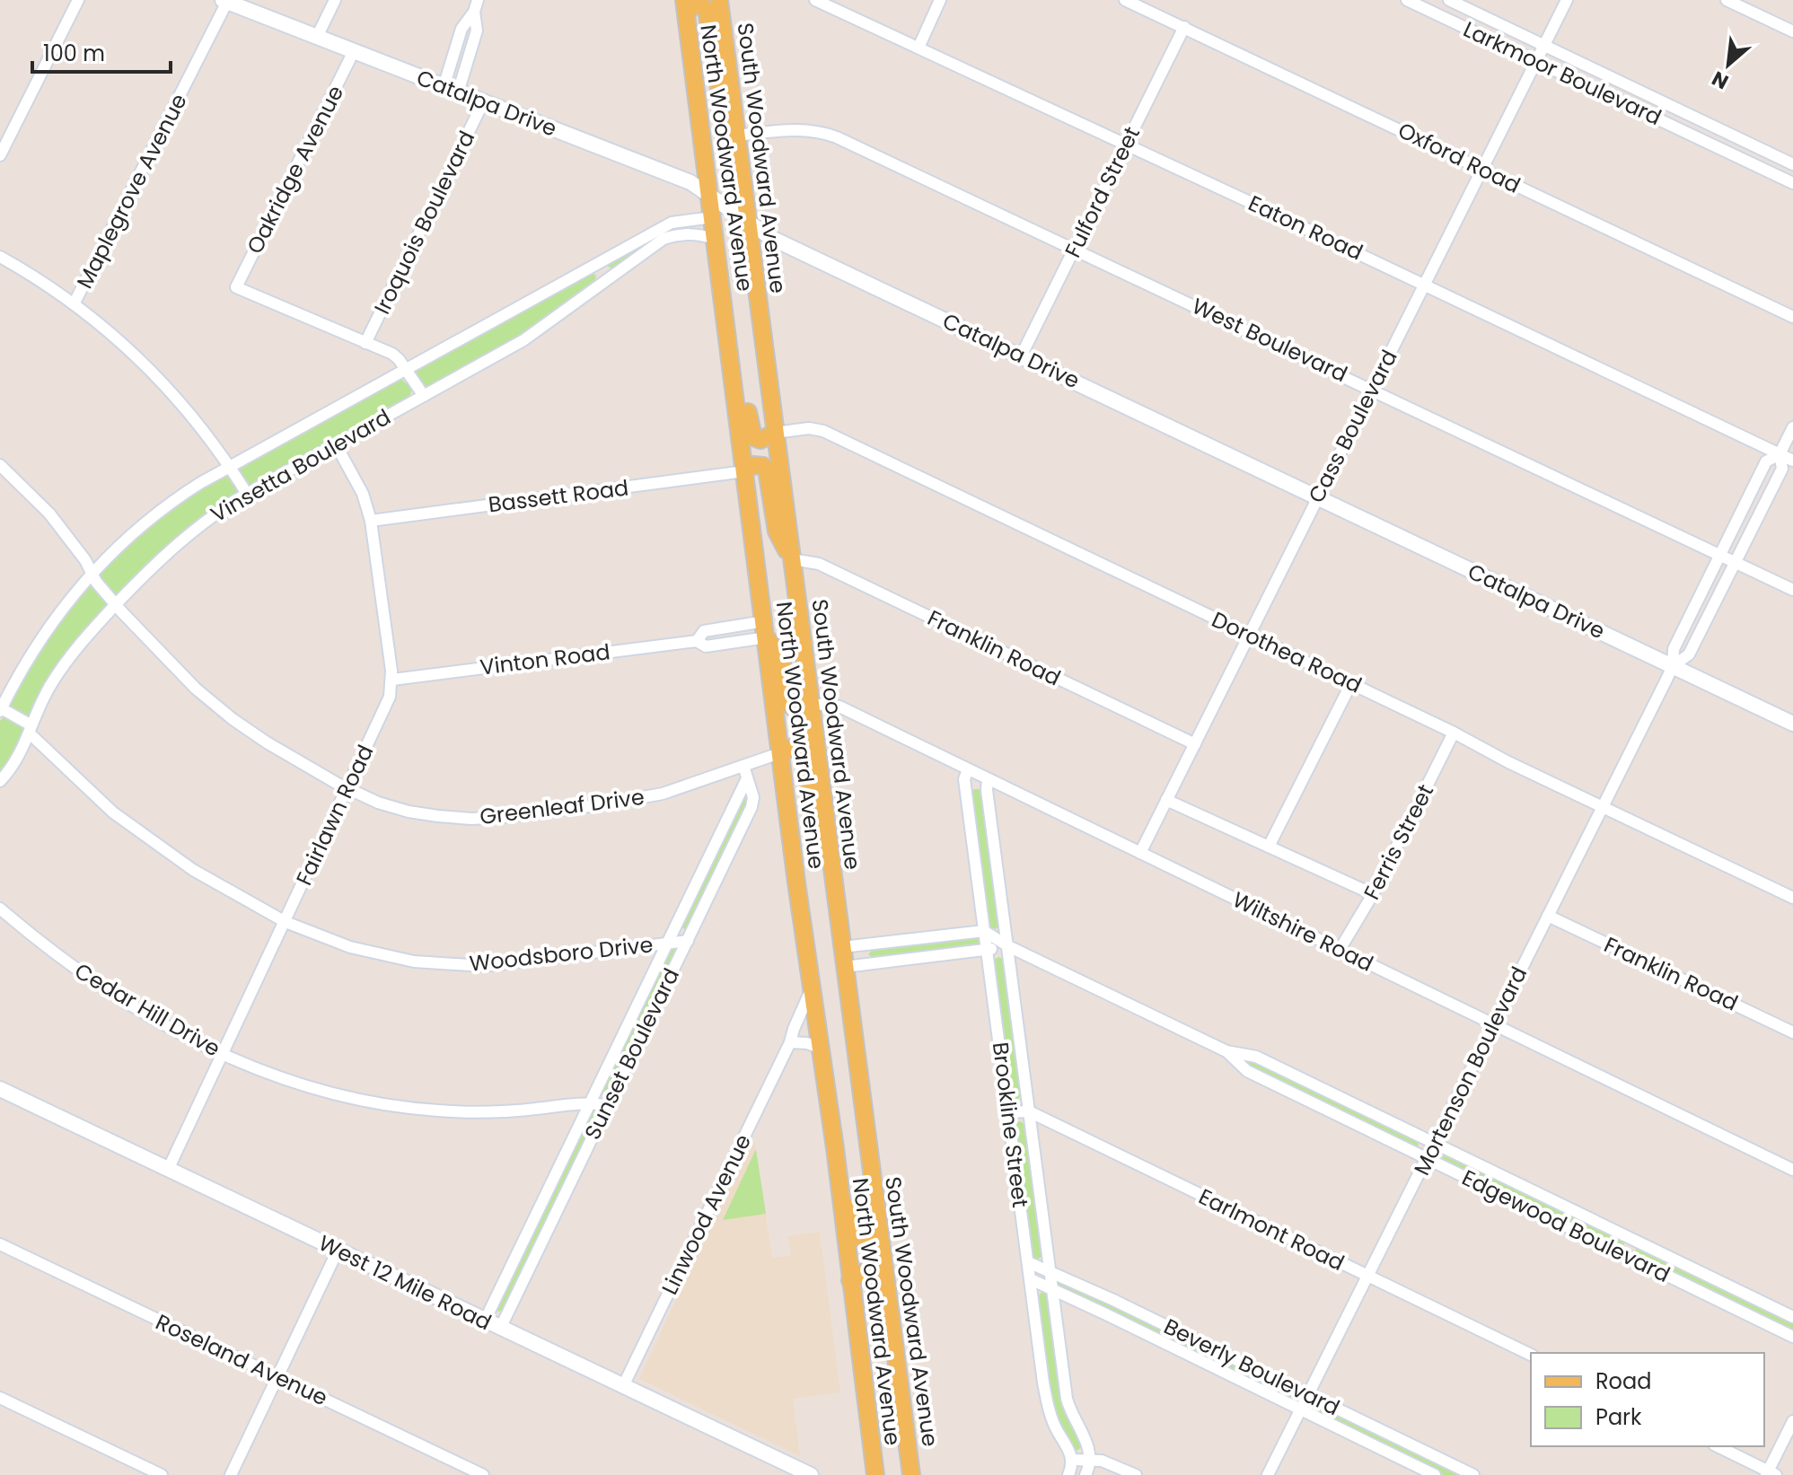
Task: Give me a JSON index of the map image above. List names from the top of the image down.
{
  "streets": {
    "main road": ["North Woodward Avenue", "South Woodward Avenue"],
    "street": [
      "Larkmoor Boulevard",
      "Catalpa Drive",
      "Oxford Road",
      "Oakridge Avenue",
      "Maplegrove Avenue",
      "Fulford Street",
      "Iroquois Boulevard",
      "Eaton Road",
      "West Boulevard",
      "Cass Boulevard",
      "Vinsetta Boulevard",
      "Bassett Road",
      "Franklin Road",
      "Dorothea Road",
      "Vinton Road",
      "Greenleaf Drive",
      "Fairlawn Road",
      "Ferris Street",
      "Wiltshire Road",
      "Woodsboro Drive",
      "Cedar Hill Drive",
      "Sunset Boulevard",
      "Mortenson Boulevard",
      "Brookline Street",
      "Linwood Avenue",
      "Edgewood Boulevard",
      "Earlmont Road",
      "West 12 Mile Road",
      "Roseland Avenue",
      "Beverly Boulevard"
    ]
  },
  "crossings": [
    ["Larkmoor Boulevard", "Cass Boulevard"],
    ["Catalpa Drive", "North Woodward Avenue"],
    ["Catalpa Drive", "South Woodward Avenue"],
    ["Catalpa Drive", "Oakridge Avenue"],
    ["Catalpa Drive", "Maplegrove Avenue"],
    ["Catalpa Drive", "Fulford Street"],
    ["Catalpa Drive", "Iroquois Boulevard"],
    ["Catalpa Drive", "Cass Boulevard"],
    ["Catalpa Drive", "Mortenson Boulevard"],
    ["North Woodward Avenue", "Vinsetta Boulevard"],
    ["North Woodward Avenue", "Bassett Road"],
    ["North Woodward Avenue", "Vinton Road"],
    ["North Woodward Avenue", "Greenleaf Drive"],
    ["North Woodward Avenue", "Linwood Avenue"],
    ["South Woodward Avenue", "West Boulevard"],
    ["South Woodward Avenue", "Franklin Road"],
    ["South Woodward Avenue", "Dorothea Road"],
    ["South Woodward Avenue", "Wiltshire Road"],
    ["Oxford Road", "Fulford Street"],
    ["Oxford Road", "Cass Boulevard"],
    ["Oakridge Avenue", "Iroquois Boulevard"],
    ["Fulford Street", "Eaton Road"],
    ["Fulford Street", "West Boulevard"],
    ["Eaton Road", "Cass Boulevard"],
    ["Eaton Road", "Mortenson Boulevard"],
    ["West Boulevard", "Cass Boulevard"],
    ["West Boulevard", "Mortenson Boulevard"],
    ["Cass Boulevard", "Franklin Road"],
    ["Cass Boulevard", "Dorothea Road"],
    ["Cass Boulevard", "Wiltshire Road"],
    ["Vinsetta Boulevard", "Greenleaf Drive"],
    ["Vinsetta Boulevard", "Fairlawn Road"],
    ["Vinsetta Boulevard", "Woodsboro Drive"],
    ["Bassett Road", "Fairlawn Road"],
    ["Franklin Road", "Mortenson Boulevard"],
    ["Dorothea Road", "Ferris Street"],
    ["Dorothea Road", "Mortenson Boulevard"],
    ["Vinton Road", "Fairlawn Road"],
    ["Greenleaf Drive", "Fairlawn Road"],
    ["Greenleaf Drive", "Sunset Boulevard"],
    ["Fairlawn Road", "Woodsboro Drive"],
    ["Fairlawn Road", "Cedar Hill Drive"],
    ["Fairlawn Road", "West 12 Mile Road"],
    ["Ferris Street", "Wiltshire Road"],
    ["Wiltshire Road", "Mortenson Boulevard"],
    ["Wiltshire Road", "Brookline Street"],
    ["Woodsboro Drive", "Sunset Boulevard"],
    ["Cedar Hill Drive", "Sunset Boulevard"],
    ["Sunset Boulevard", "West 12 Mile Road"],
    ["Mortenson Boulevard", "Edgewood Boulevard"],
    ["Mortenson Boulevard", "Earlmont Road"],
    ["Mortenson Boulevard", "Beverly Boulevard"],
    ["Brookline Street", "Edgewood Boulevard"],
    ["Brookline Street", "Earlmont Road"],
    ["Brookline Street", "Beverly Boulevard"],
    ["Linwood Avenue", "West 12 Mile Road"]
  ],
  "legend": ["Road", "Park"],
  "scale_bar": "100 m",
  "north": "bottom left"
}
